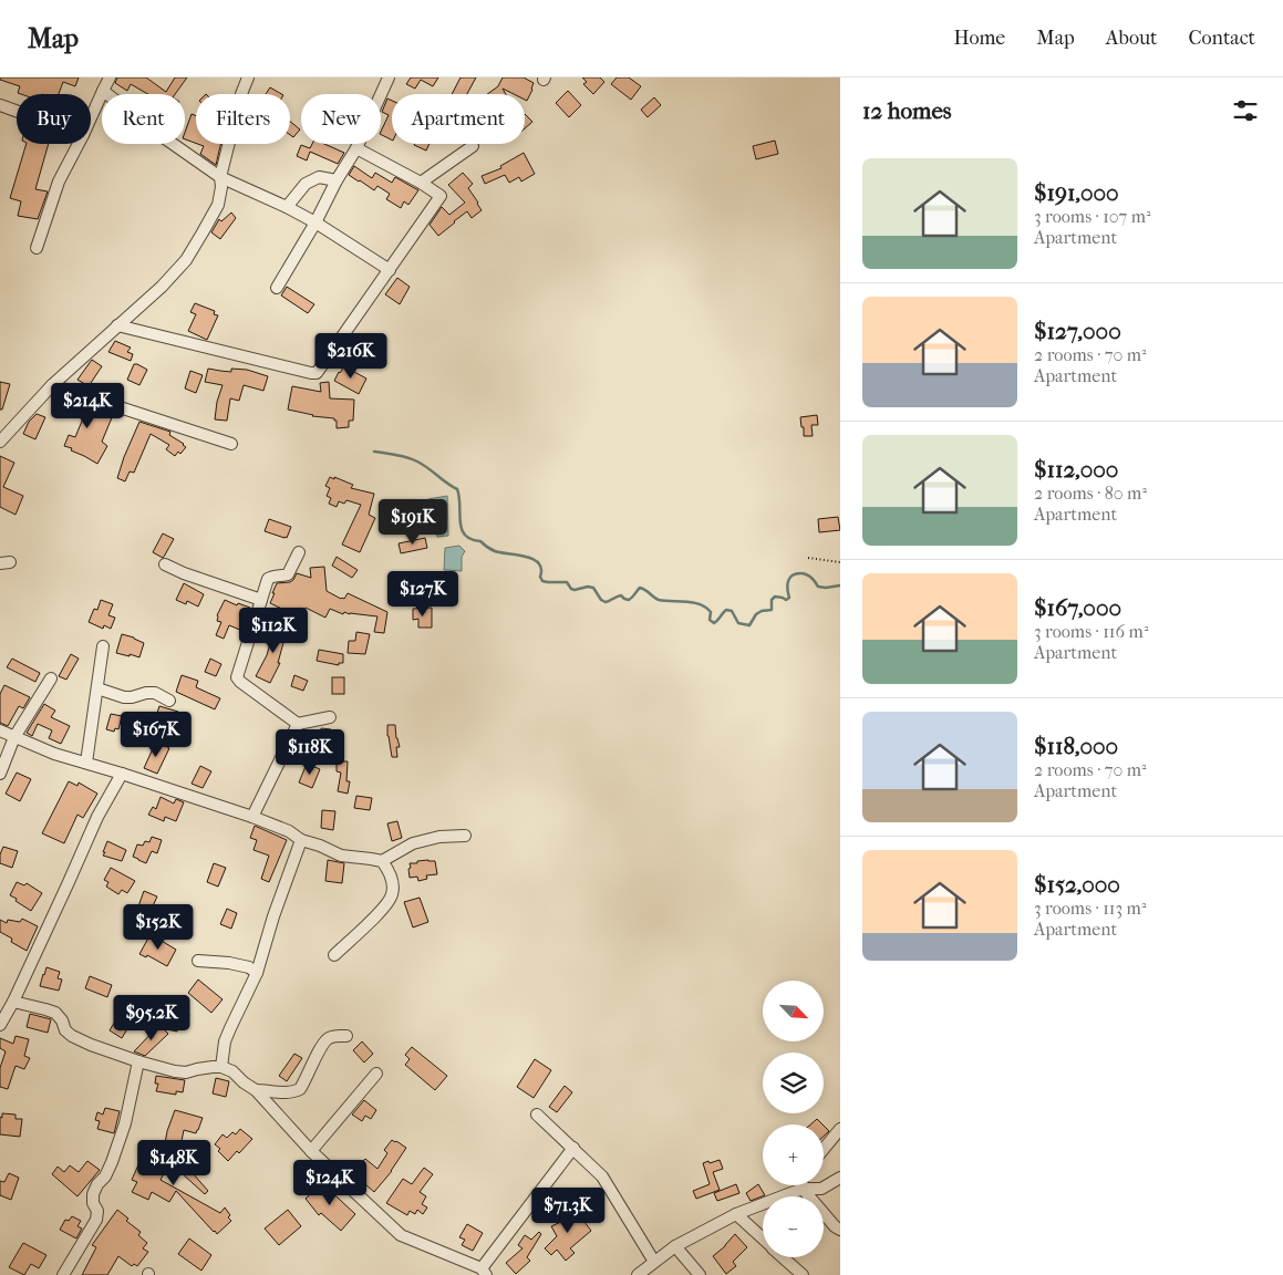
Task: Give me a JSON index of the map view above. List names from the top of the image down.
{
  "north": "bottom right",
  "page": {
    "header": "Map",
    "nav": [
      "Home",
      "Map",
      "About",
      "Contact"
    ],
    "heading": "12 homes",
    "chip": [
      "Buy",
      "Rent",
      "Filters",
      "New",
      "Apartment"
    ],
    "list": [
      {
        "name": "$191,000",
        "note": "3 rooms · 107 m² · Apartment"
      },
      {
        "name": "$127,000",
        "note": "2 rooms · 70 m² · Apartment"
      },
      {
        "name": "$112,000",
        "note": "2 rooms · 80 m² · Apartment"
      },
      {
        "name": "$167,000",
        "note": "3 rooms · 116 m² · Apartment"
      },
      {
        "name": "$118,000",
        "note": "2 rooms · 70 m² · Apartment"
      },
      {
        "name": "$152,000",
        "note": "3 rooms · 113 m² · Apartment"
      }
    ],
    "price": [
      "$216K",
      "$214K",
      "$191K",
      "$127K",
      "$112K",
      "$167K",
      "$118K",
      "$152K",
      "$95.2K",
      "$148K",
      "$124K",
      "$71.3K"
    ],
    "map_buttons": ["+", "−"]
  }
}
